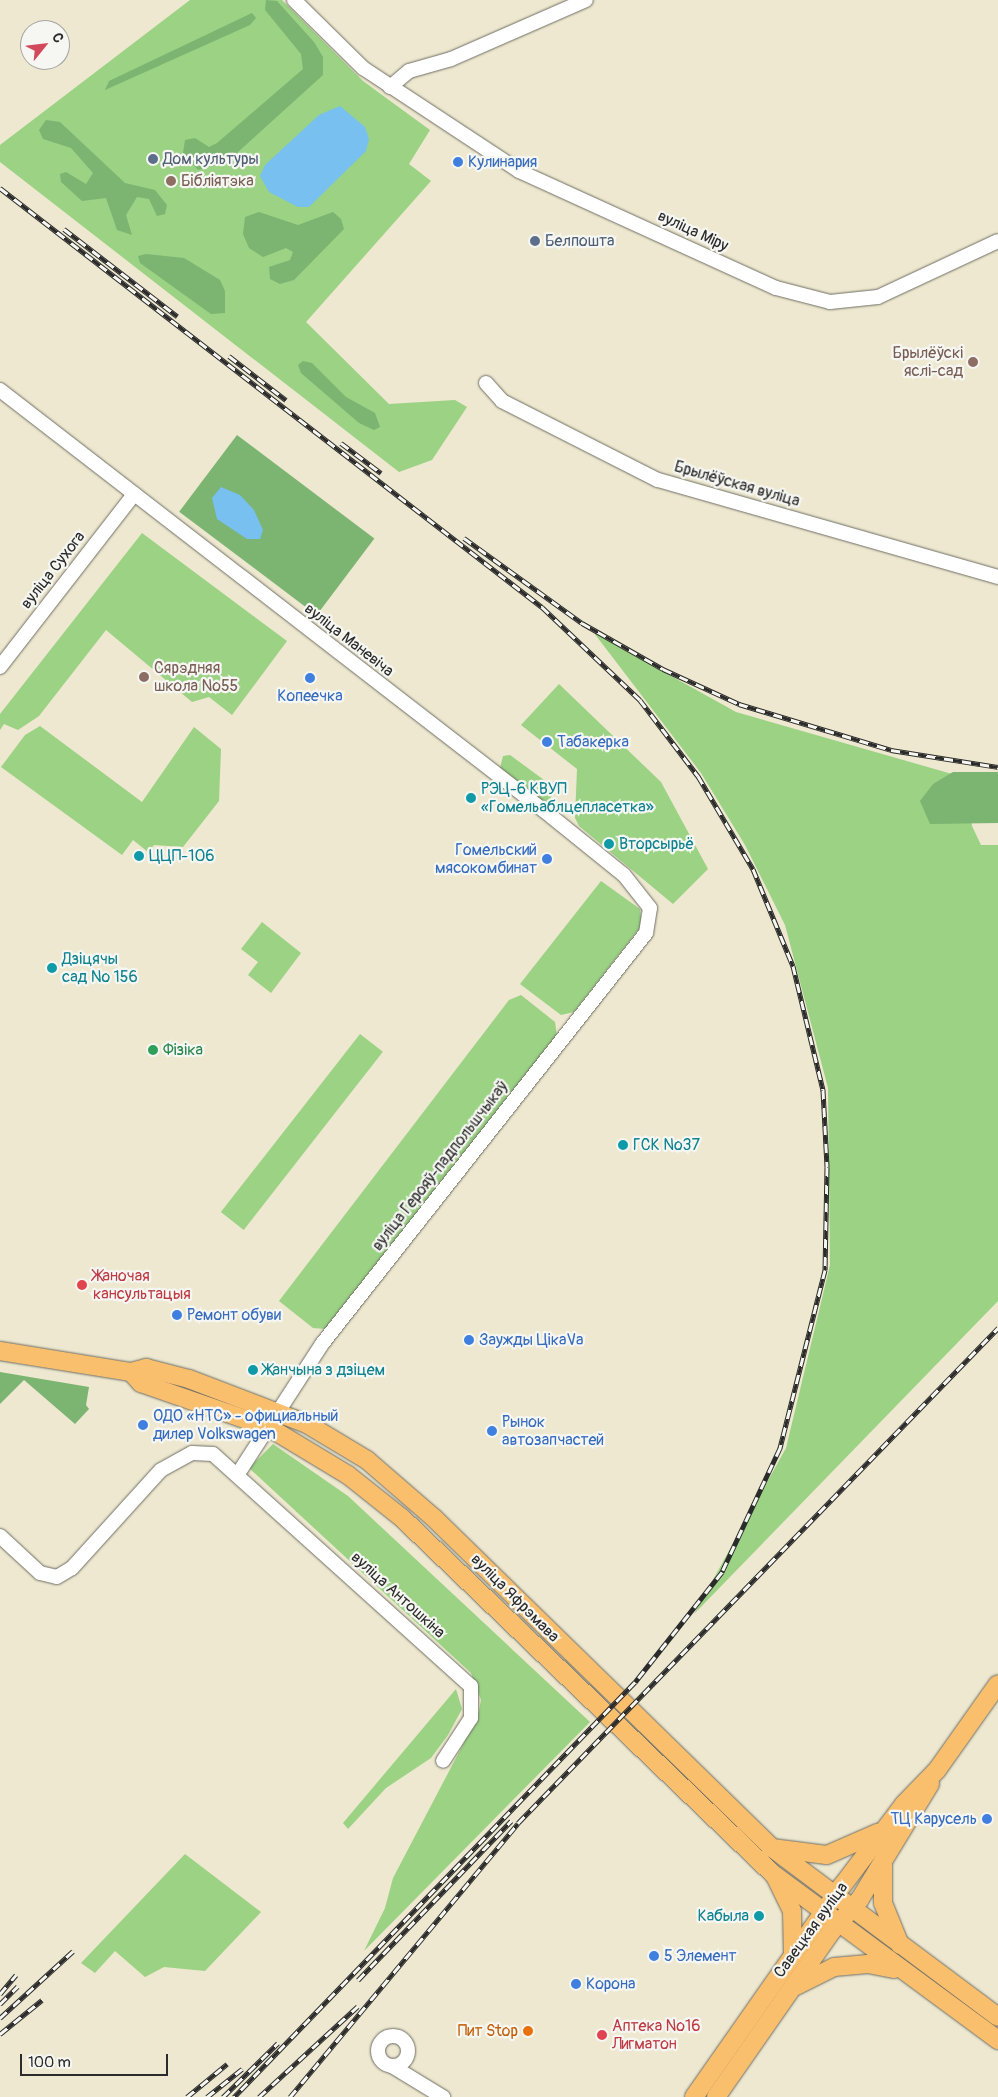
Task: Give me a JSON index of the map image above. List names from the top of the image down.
{
  "streets": {
    "main road": ["вуліца Яфрэмава", "Савецкая вуліца"],
    "street": [
      "вуліца Міру",
      "Брылёўская вуліца",
      "вуліца Сухога",
      "вуліца Маневіча",
      "вуліца Герояў-падпольшчыкаў",
      "вуліца Антошкіна"
    ]
  },
  "crossings": [
    ["вуліца Сухога", "вуліца Маневіча"],
    ["вуліца Маневіча", "вуліца Герояў-падпольшчыкаў"],
    ["вуліца Герояў-падпольшчыкаў", "вуліца Яфрэмава"],
    ["вуліца Яфрэмава", "Савецкая вуліца"]
  ],
  "places": [
    "Дом культуры",
    "Кулинария",
    "Бібліятэка",
    "Белпошта",
    "Брылёўскі яслі-сад",
    "Сярэдняя школа №55",
    "Копеечка",
    "Табакерка",
    "РЭЦ-6 КВУП «Гомельаблцепласетка»",
    "Вторсырьё",
    "ЦЦП-106",
    "Гомельский мясокомбинат",
    "Дзіцячы сад № 156",
    "Фізіка",
    "ГСК №37",
    "Жаночая кансультацыя",
    "Ремонт обуви",
    "Заужды ЦікаVа",
    "Жанчына з дзіцем",
    "ОДО «НТС» - официальный дилер Volkswagen",
    "Рынок автозапчастей",
    "ТЦ Карусель",
    "Кабыла",
    "5 Элемент",
    "Корона",
    "Пит Stop",
    "Аптека №16 Лигматон"
  ],
  "scale_bar": "100 m",
  "north": "top right"
}
